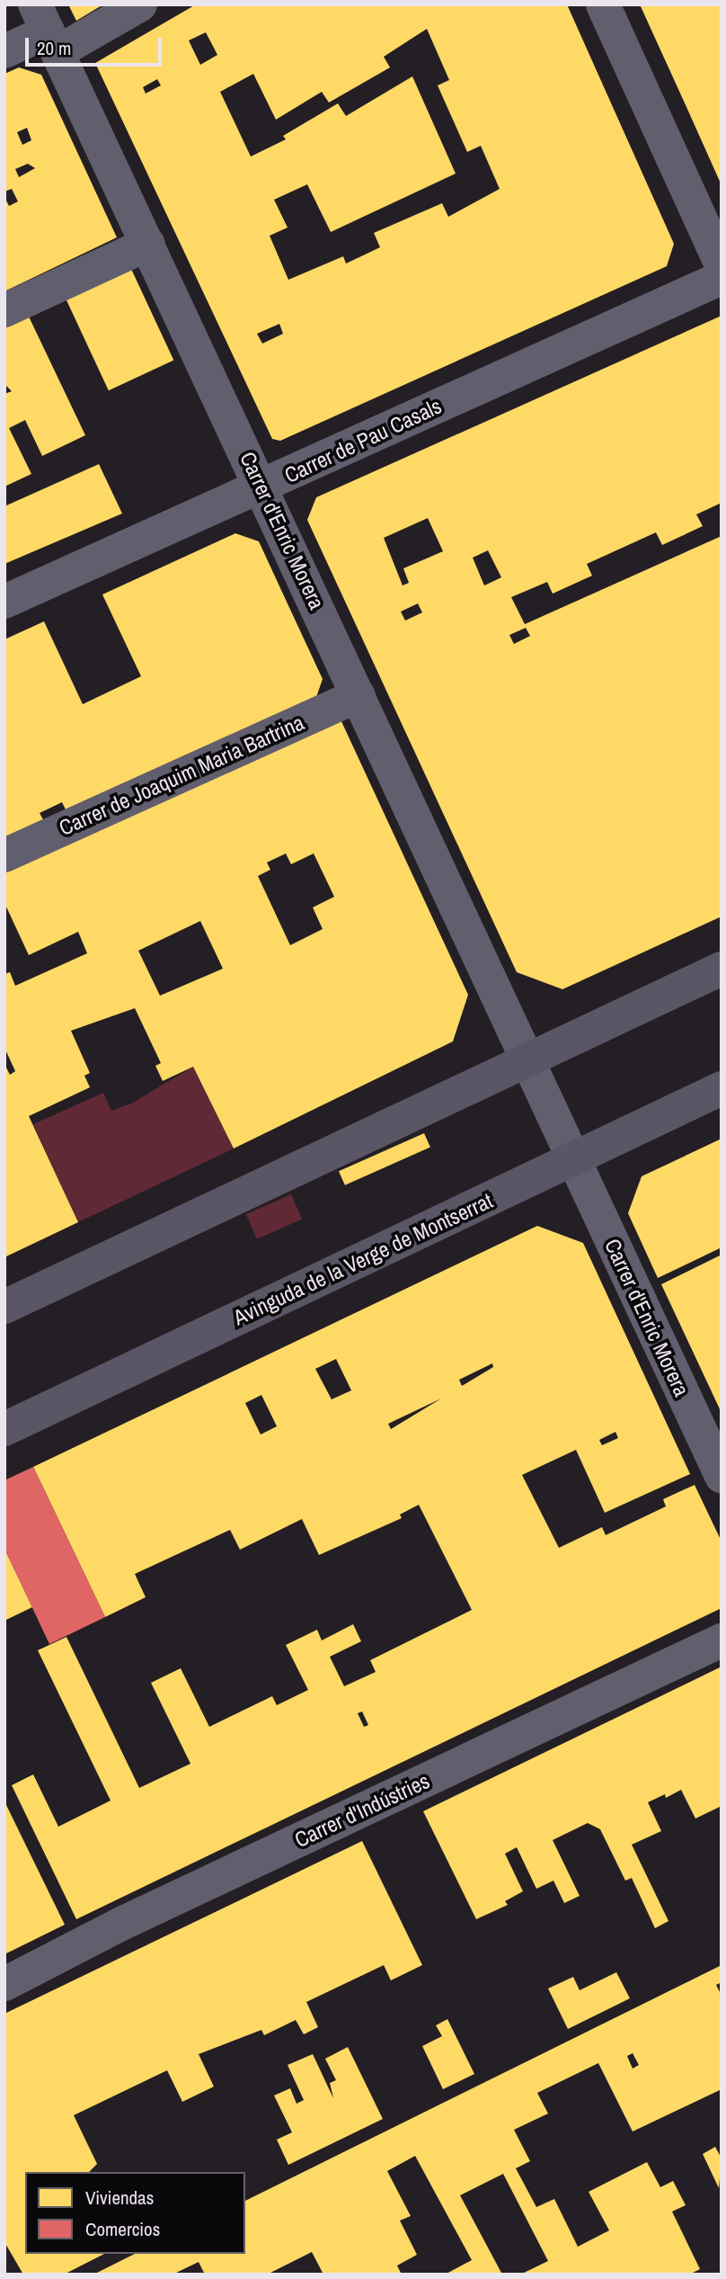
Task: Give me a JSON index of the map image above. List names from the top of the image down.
{
  "streets": {
    "street": [
      "Carrer de Pau Casals",
      "Carrer d'Enric Morera",
      "Carrer de Joaquim Maria Bartrina",
      "Avinguda de la Verge de Montserrat",
      "Carrer d'Indústries"
    ]
  },
  "crossings": [
    ["Carrer de Pau Casals", "Carrer d'Enric Morera"],
    ["Carrer d'Enric Morera", "Carrer de Joaquim Maria Bartrina"],
    ["Carrer d'Enric Morera", "Avinguda de la Verge de Montserrat"]
  ],
  "legend": ["Viviendas", "Comercios"],
  "scale_bar": "20 m"
}
